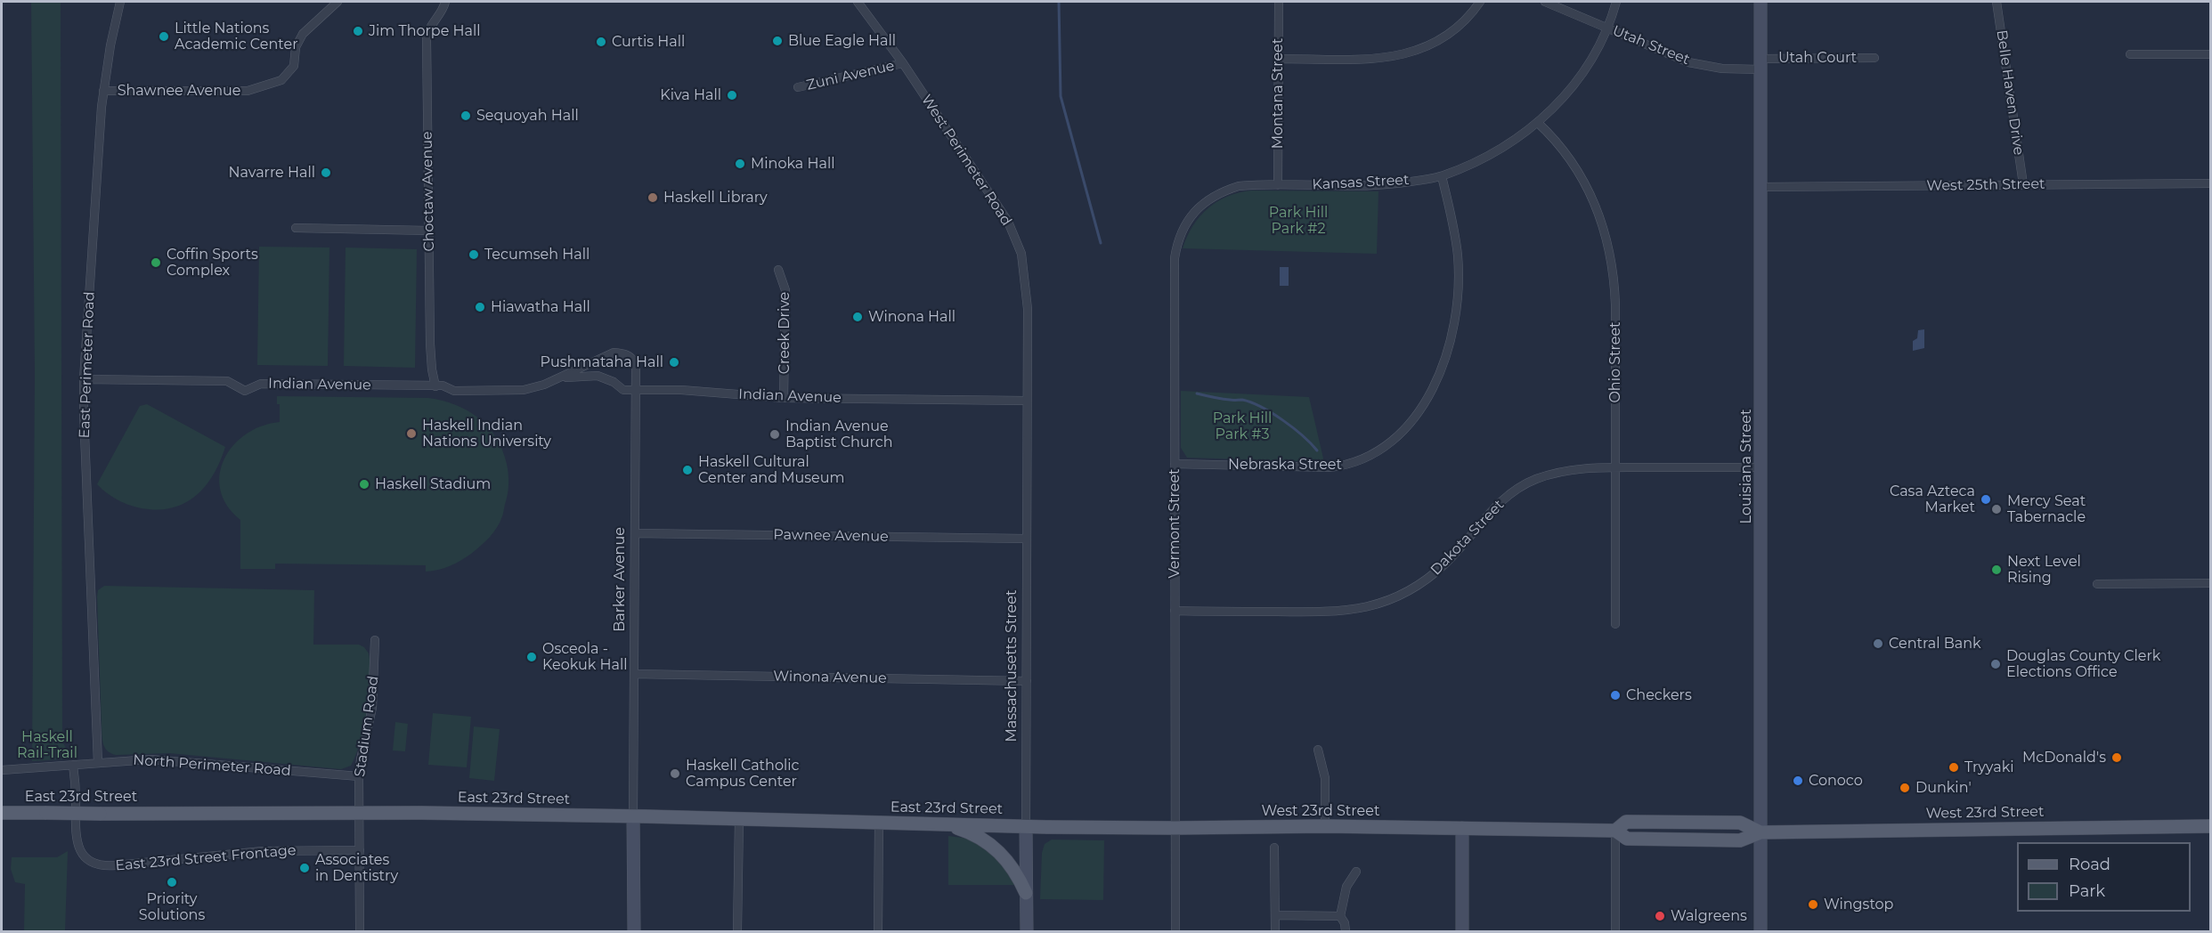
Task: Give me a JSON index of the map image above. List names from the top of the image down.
{
  "streets": {
    "main road": [
      "Louisiana Street",
      "Barker Avenue",
      "Massachusetts Street",
      "East 23rd Street",
      "West 23rd Street"
    ],
    "street": [
      "Utah Street",
      "Utah Court",
      "Zuni Avenue",
      "Shawnee Avenue",
      "Belle Haven Drive",
      "Montana Street",
      "West Perimeter Road",
      "Kansas Street",
      "West 25th Street",
      "Choctaw Avenue",
      "Creek Drive",
      "Ohio Street",
      "East Perimeter Road",
      "Indian Avenue",
      "Nebraska Street",
      "Vermont Street",
      "Pawnee Avenue",
      "Dakota Street",
      "Winona Avenue",
      "Stadium Road",
      "North Perimeter Road",
      "East 23rd Street Frontage"
    ]
  },
  "crossings": [
    ["Utah Street", "Utah Court"],
    ["Utah Street", "Kansas Street"],
    ["Utah Street", "Louisiana Street"],
    ["Utah Court", "Louisiana Street"],
    ["Zuni Avenue", "West Perimeter Road"],
    ["Shawnee Avenue", "East Perimeter Road"],
    ["Belle Haven Drive", "West 25th Street"],
    ["Montana Street", "Kansas Street"],
    ["Montana Street", "Vermont Street"],
    ["West Perimeter Road", "Indian Avenue"],
    ["West Perimeter Road", "Massachusetts Street"],
    ["Kansas Street", "Ohio Street"],
    ["Kansas Street", "Nebraska Street"],
    ["Kansas Street", "Vermont Street"],
    ["West 25th Street", "Louisiana Street"],
    ["Choctaw Avenue", "Indian Avenue"],
    ["Creek Drive", "Indian Avenue"],
    ["Ohio Street", "Dakota Street"],
    ["East Perimeter Road", "Indian Avenue"],
    ["East Perimeter Road", "North Perimeter Road"],
    ["Indian Avenue", "Barker Avenue"],
    ["Indian Avenue", "Massachusetts Street"],
    ["Nebraska Street", "Vermont Street"],
    ["Louisiana Street", "Dakota Street"],
    ["Louisiana Street", "West 23rd Street"],
    ["Vermont Street", "Dakota Street"],
    ["Vermont Street", "West 23rd Street"],
    ["Pawnee Avenue", "Barker Avenue"],
    ["Pawnee Avenue", "Massachusetts Street"],
    ["Barker Avenue", "Winona Avenue"],
    ["Barker Avenue", "East 23rd Street"],
    ["Massachusetts Street", "Winona Avenue"],
    ["Massachusetts Street", "East 23rd Street"],
    ["Massachusetts Street", "West 23rd Street"],
    ["Stadium Road", "North Perimeter Road"],
    ["Stadium Road", "East 23rd Street"],
    ["Stadium Road", "East 23rd Street Frontage"],
    ["North Perimeter Road", "East 23rd Street Frontage"],
    ["East 23rd Street", "West 23rd Street"]
  ],
  "parks": ["Park Hill Park #2", "Park Hill Park #3", "Haskell Rail-Trail"],
  "places": [
    "Jim Thorpe Hall",
    "Little Nations Academic Center",
    "Blue Eagle Hall",
    "Curtis Hall",
    "Kiva Hall",
    "Sequoyah Hall",
    "Minoka Hall",
    "Navarre Hall",
    "Haskell Library",
    "Tecumseh Hall",
    "Coffin Sports Complex",
    "Hiawatha Hall",
    "Winona Hall",
    "Pushmataha Hall",
    "Haskell Indian Nations University",
    "Indian Avenue Baptist Church",
    "Haskell Cultural Center and Museum",
    "Haskell Stadium",
    "Casa Azteca Market",
    "Mercy Seat Tabernacle",
    "Next Level Rising",
    "Central Bank",
    "Osceola - Keokuk Hall",
    "Douglas County Clerk Elections Office",
    "Checkers",
    "McDonald's",
    "Tryyaki",
    "Haskell Catholic Campus Center",
    "Conoco",
    "Dunkin'",
    "Associates in Dentistry",
    "Priority Solutions",
    "Wingstop",
    "Walgreens"
  ],
  "legend": ["Road", "Park"]
}
